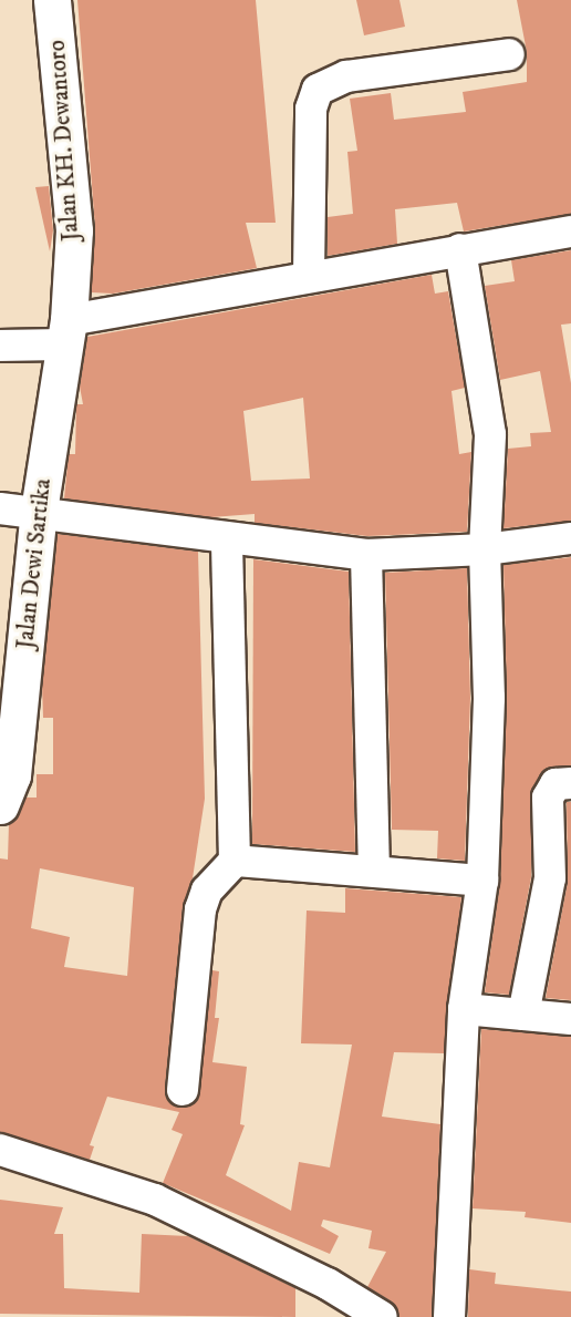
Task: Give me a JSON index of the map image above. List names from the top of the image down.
{
  "streets": {
    "street": ["Jalan KH. Dewantoro", "Jalan Dewi Sartika"]
  },
  "crossings": [
    ["Jalan KH. Dewantoro", "Jalan Dewi Sartika"]
  ]
}
